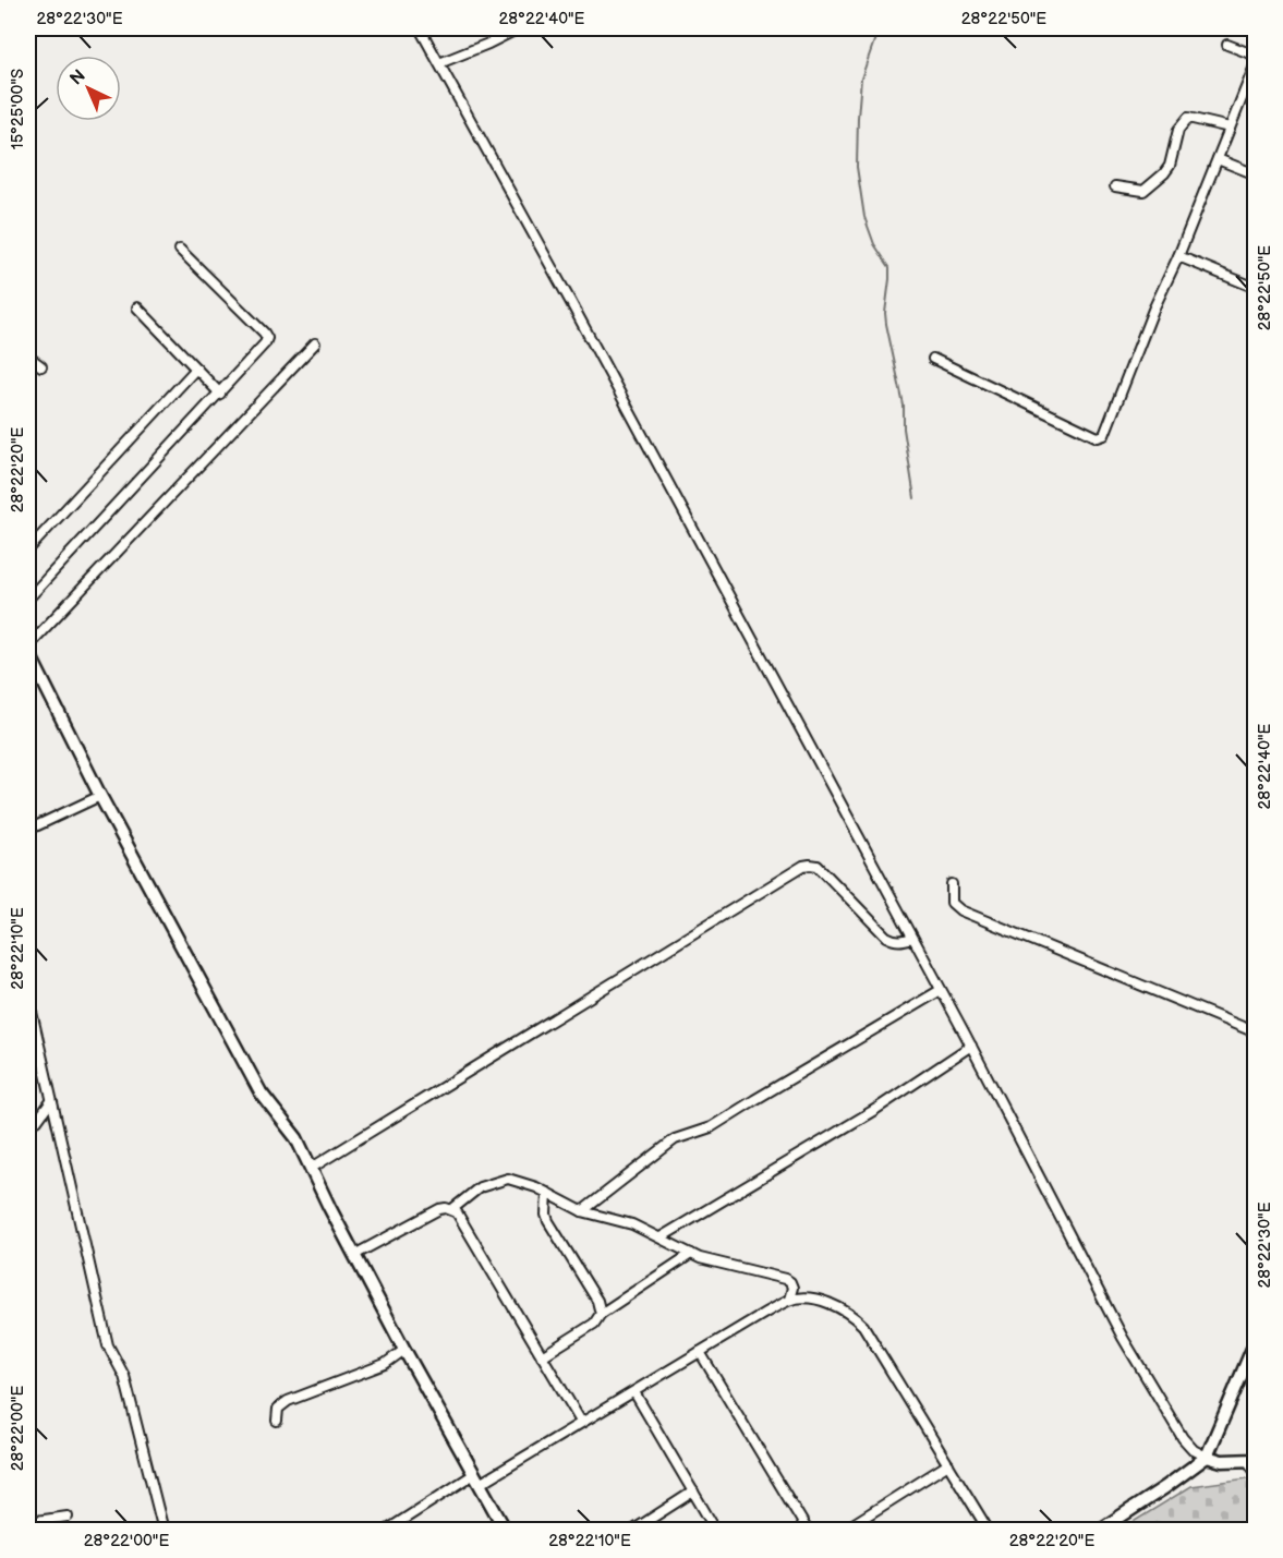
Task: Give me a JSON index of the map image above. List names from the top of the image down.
{
  "north": "top left",
  "coordinates": [
    "28°22'30\"E",
    "28°22'40\"E",
    "28°22'50\"E",
    "15°25'00\"S",
    "28°22'20\"E",
    "28°22'10\"E",
    "28°22'00\"E"
  ]
}
